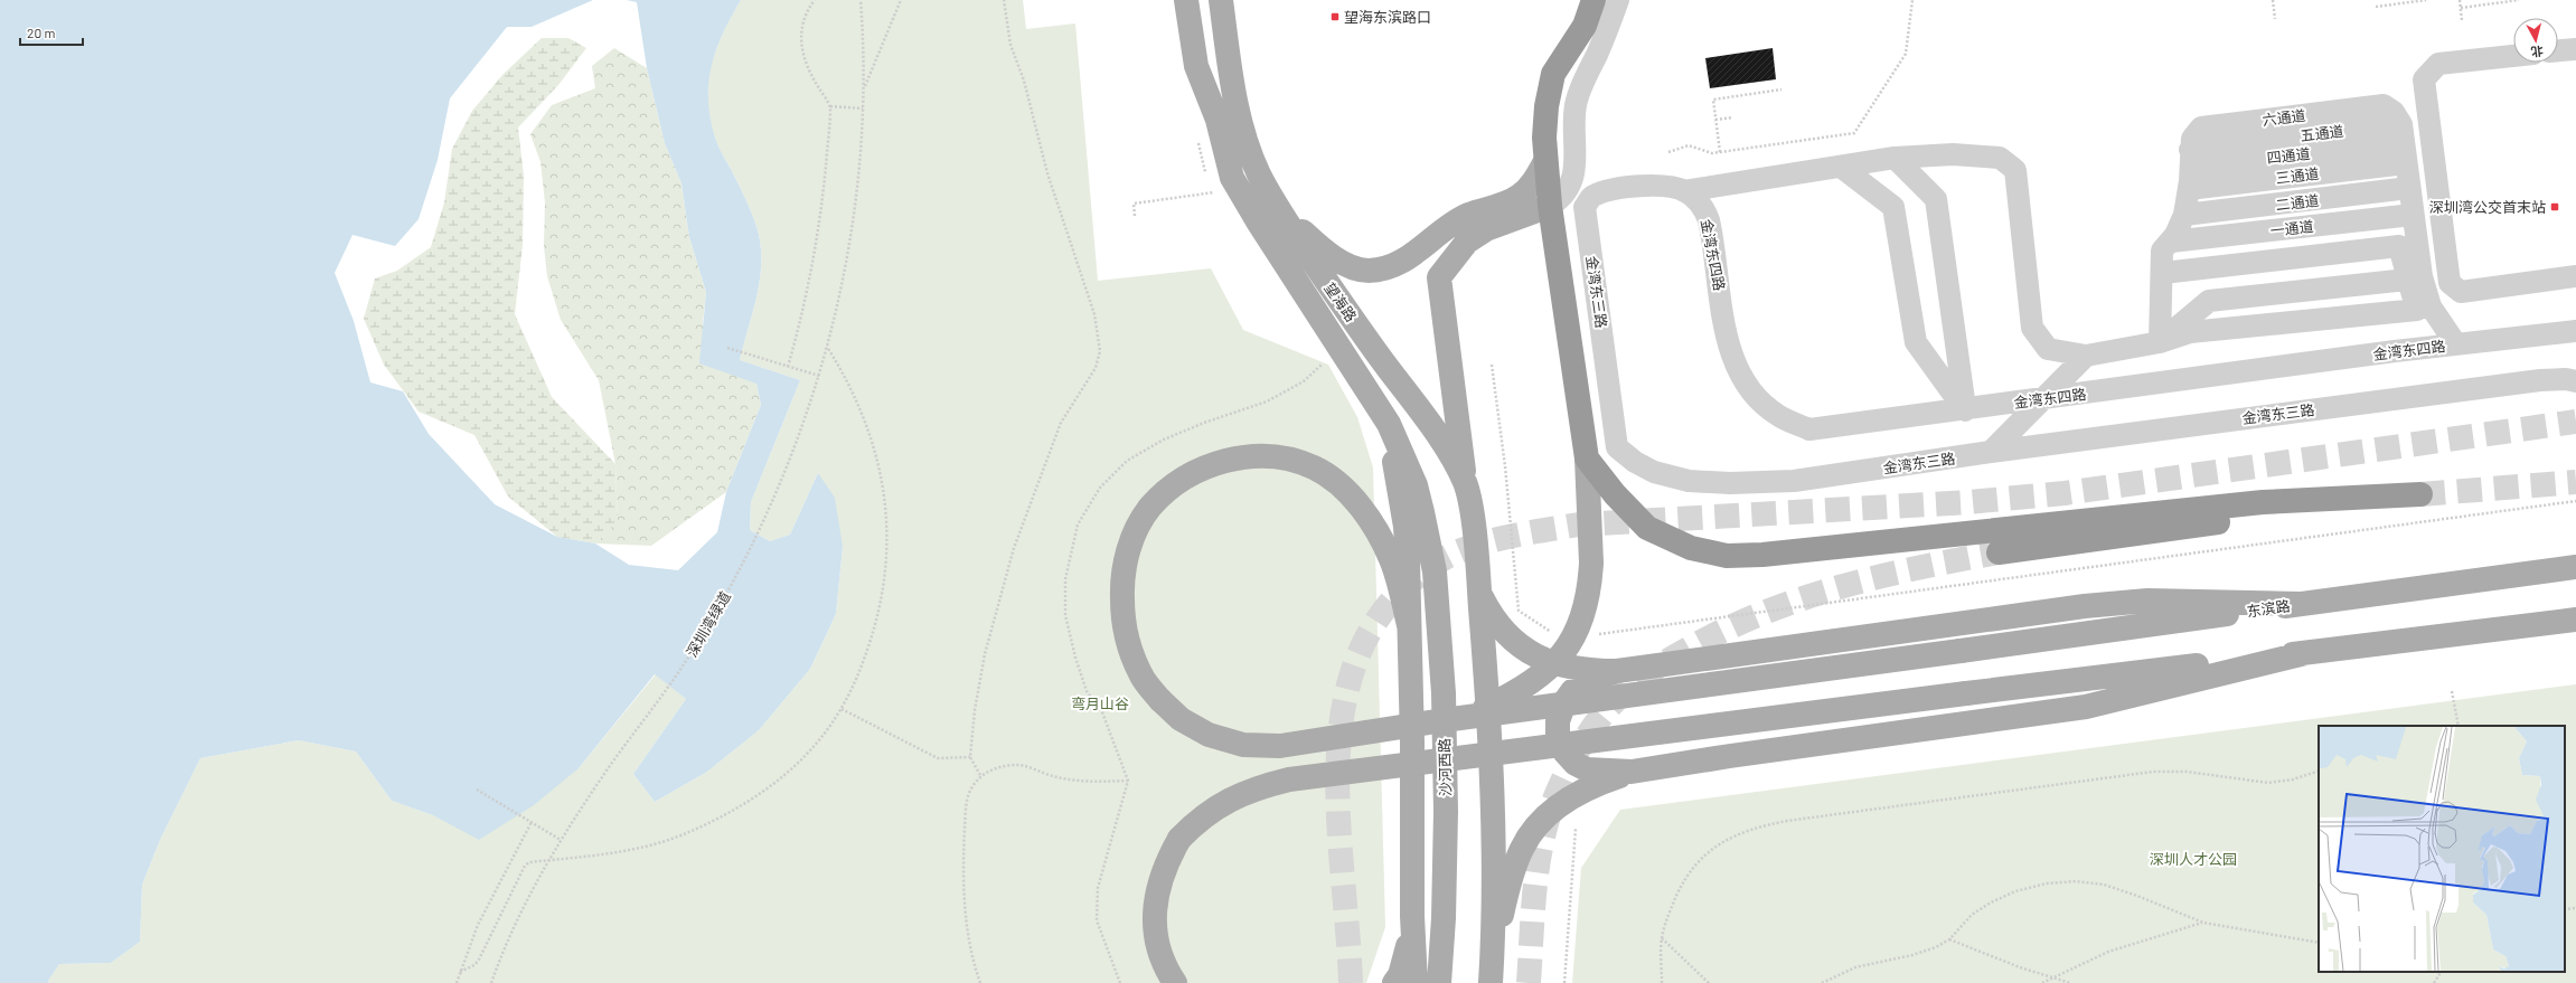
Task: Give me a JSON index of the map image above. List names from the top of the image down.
{
  "streets": {
    "main road": ["望海路", "东滨路", "沙河西路"],
    "street": [
      "六通道",
      "三通道",
      "二通道",
      "一通道",
      "金湾东四路",
      "金湾东三路"
    ],
    "path": ["深圳湾绿道"]
  },
  "crossings": [
    ["六通道", "三通道"],
    ["六通道", "二通道"],
    ["六通道", "一通道"],
    ["望海路", "沙河西路"]
  ],
  "parks": ["弯月山谷", "深圳人才公园"],
  "places": {
    "transit": ["望海东滨路口", "深圳湾公交首末站"]
  },
  "scale_bar": "20 m",
  "north": "bottom"
}
